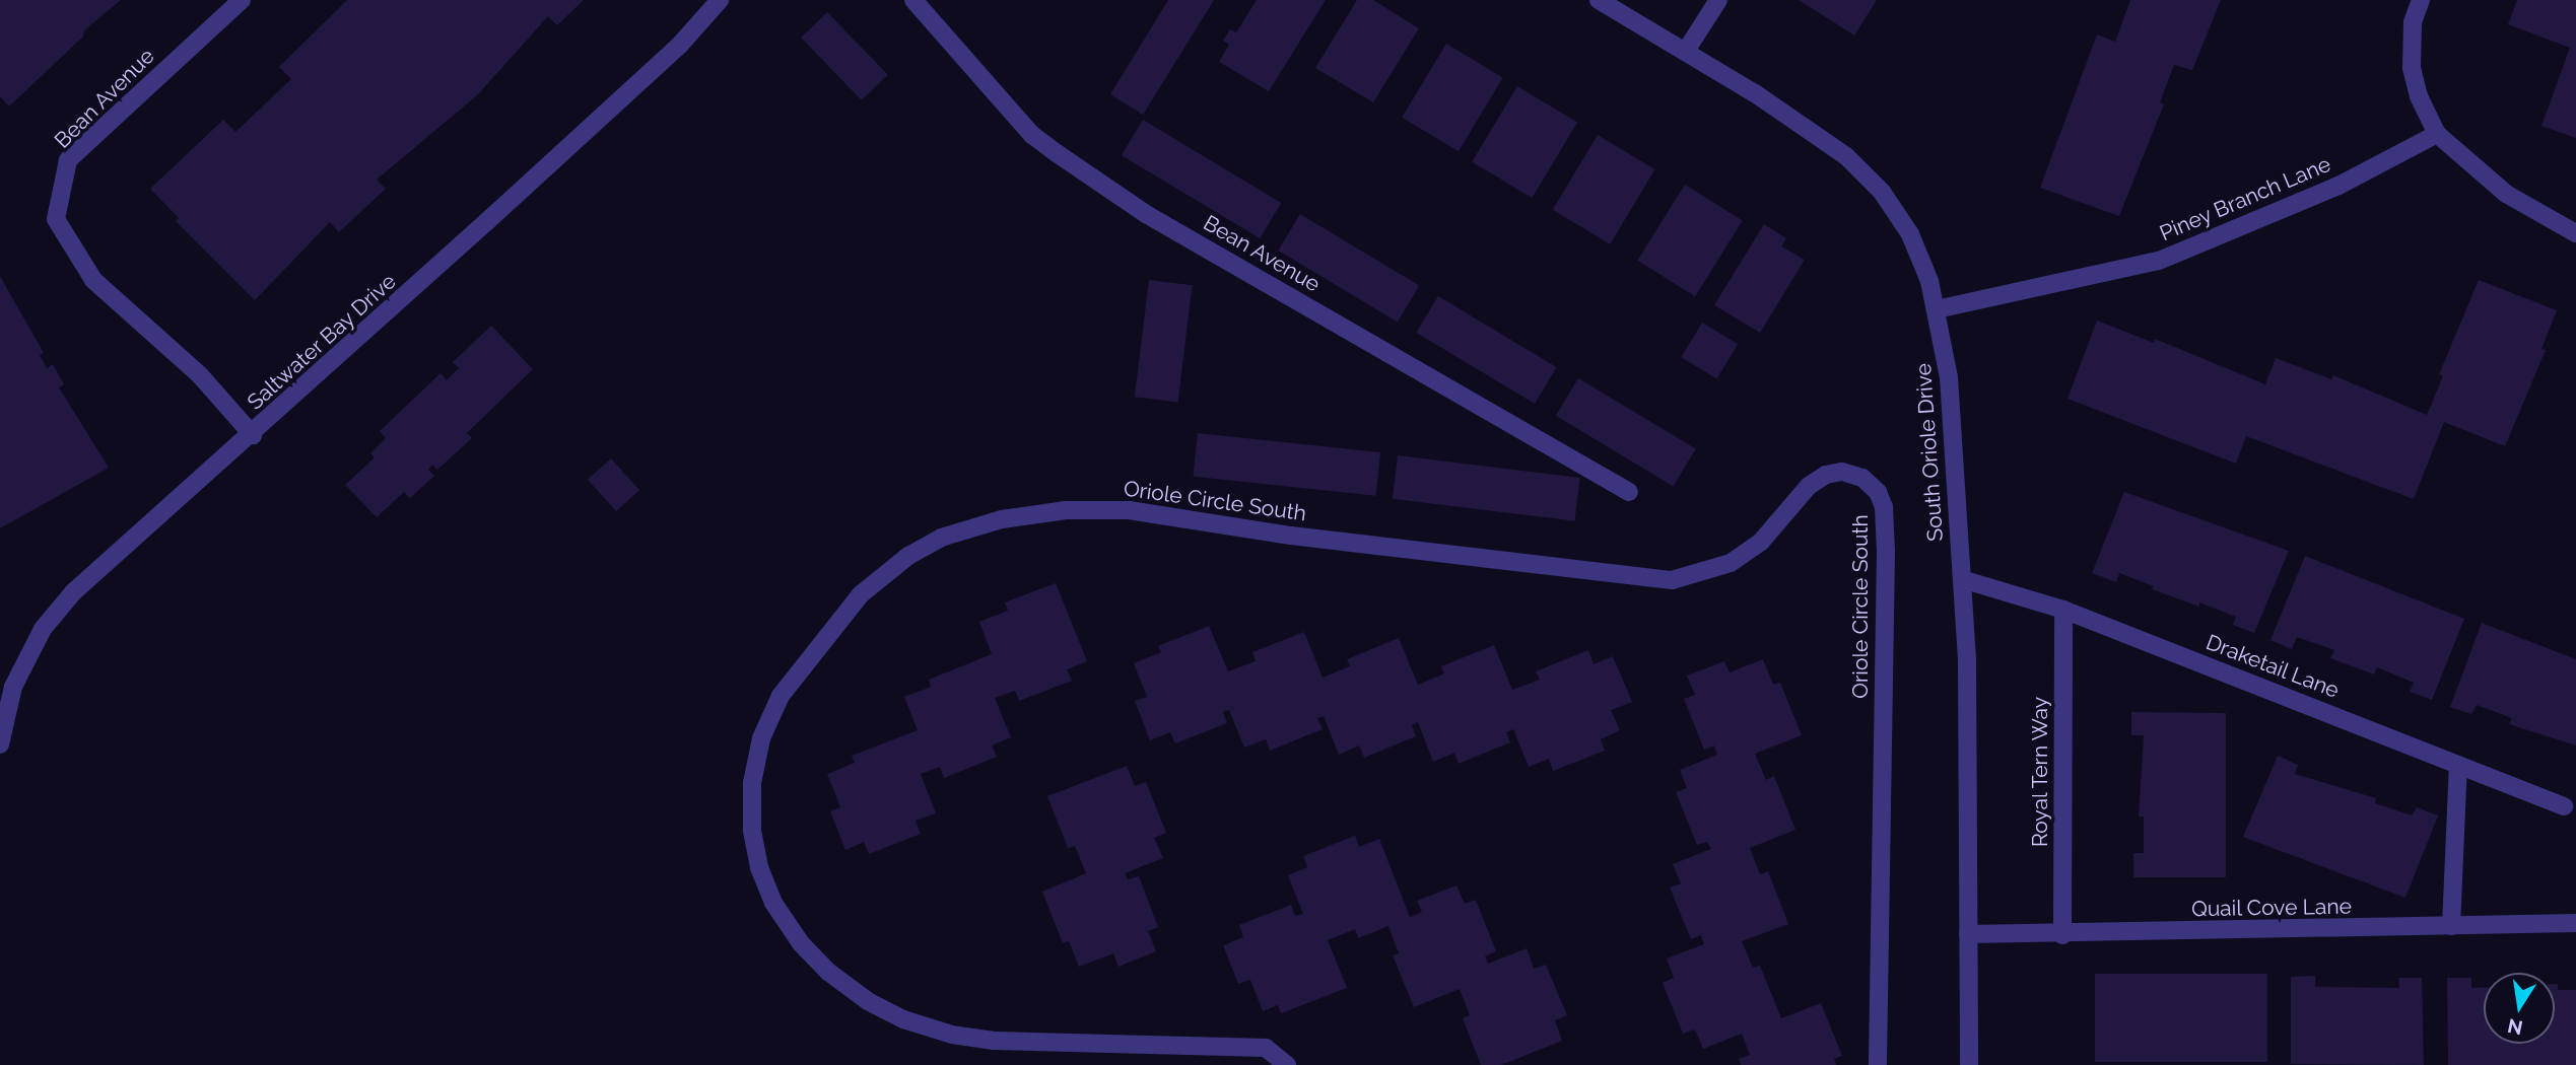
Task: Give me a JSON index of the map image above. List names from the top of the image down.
{
  "streets": {
    "street": [
      "Bean Avenue",
      "Piney Branch Lane",
      "Saltwater Bay Drive",
      "South Oriole Drive",
      "Oriole Circle South",
      "Draketail Lane",
      "Royal Tern Way",
      "Quail Cove Lane"
    ]
  },
  "crossings": [
    ["Bean Avenue", "Saltwater Bay Drive"],
    ["Piney Branch Lane", "South Oriole Drive"],
    ["South Oriole Drive", "Draketail Lane"],
    ["South Oriole Drive", "Quail Cove Lane"],
    ["Draketail Lane", "Royal Tern Way"],
    ["Royal Tern Way", "Quail Cove Lane"]
  ],
  "north": "bottom"
}
